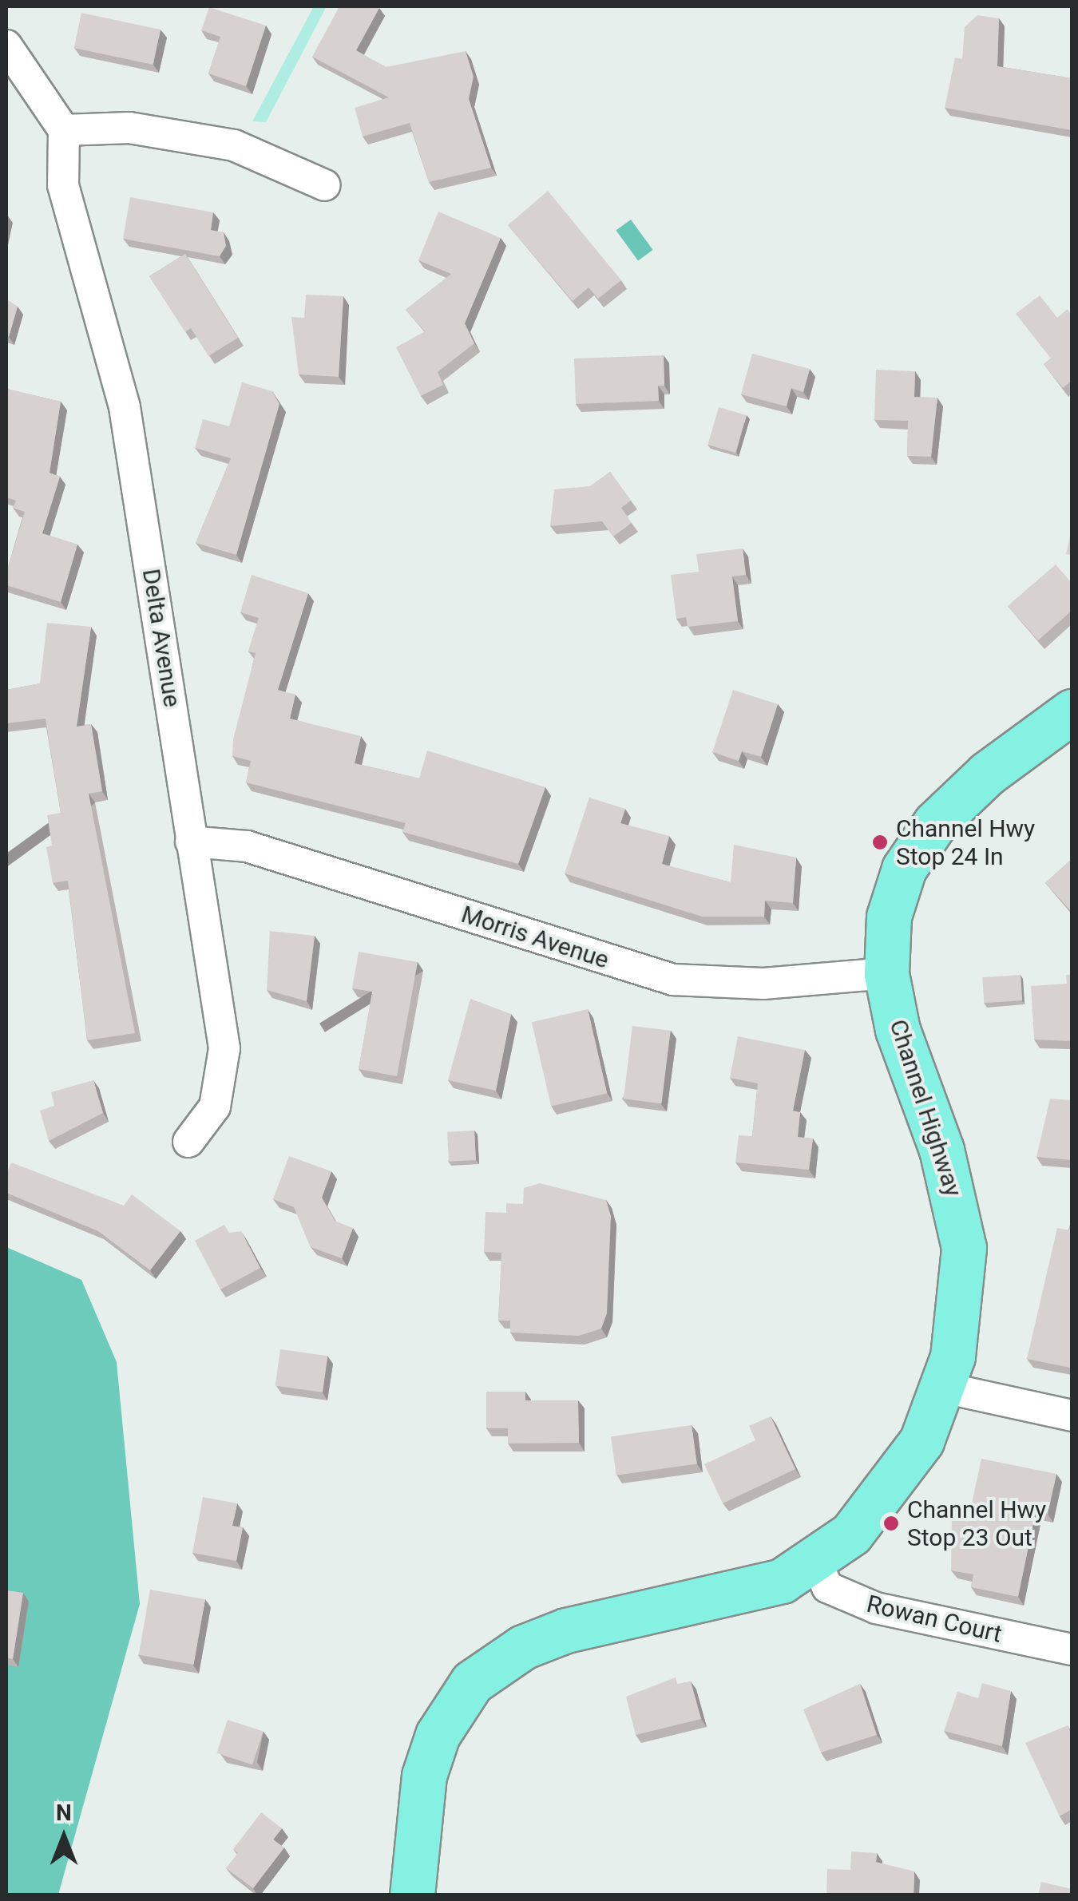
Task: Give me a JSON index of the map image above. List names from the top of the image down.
{
  "streets": {
    "main road": ["Channel Highway"],
    "street": ["Delta Avenue", "Morris Avenue", "Rowan Court"]
  },
  "crossings": [
    ["Delta Avenue", "Morris Avenue"],
    ["Morris Avenue", "Channel Highway"],
    ["Channel Highway", "Rowan Court"]
  ],
  "places": ["Channel Hwy Stop 24 In", "Channel Hwy Stop 23 Out"],
  "north": "top"
}
